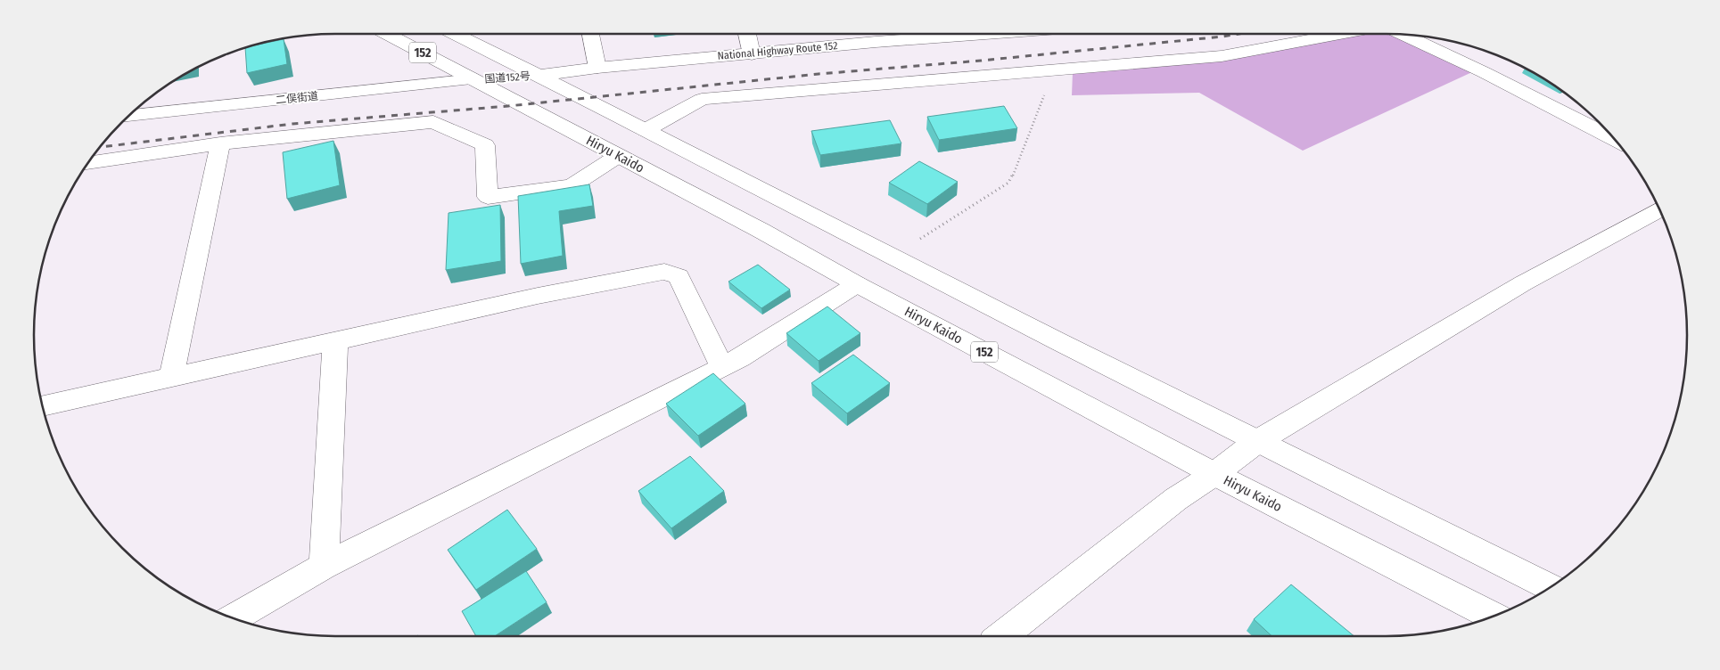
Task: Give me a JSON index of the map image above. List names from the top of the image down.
{
  "streets": {
    "main road": [
      "National Highway Route 152",
      "152",
      "国道152号",
      "二俣街道",
      "Hiryu Kaido"
    ]
  },
  "crossings": [
    ["National Highway Route 152", "152"],
    ["National Highway Route 152", "国道152号"],
    ["152", "国道152号"],
    ["国道152号", "二俣街道"],
    ["国道152号", "Hiryu Kaido"],
    ["二俣街道", "Hiryu Kaido"]
  ]
}
